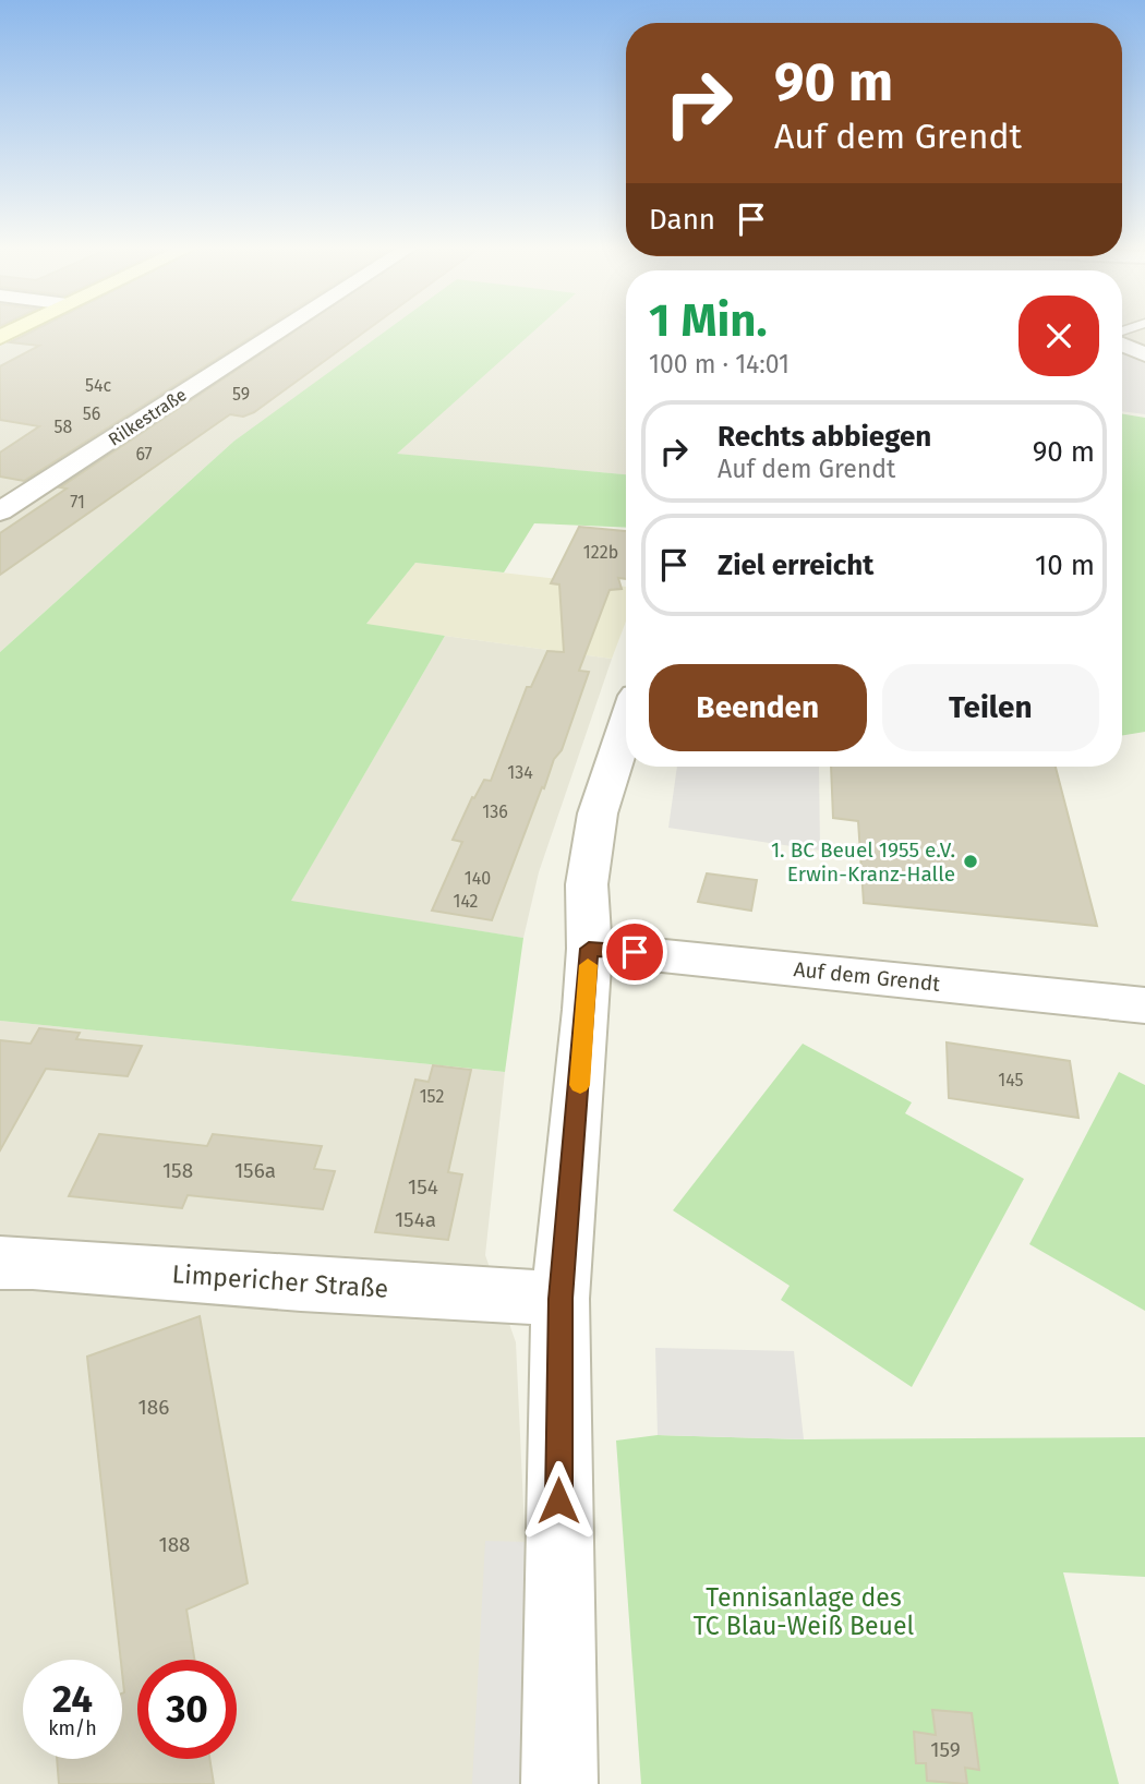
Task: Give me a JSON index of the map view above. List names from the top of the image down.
{
  "streets": {
    "street": ["Rilkestraße", "Auf dem Grendt", "Limpericher Straße"]
  },
  "parks": ["Tennisanlage des TC Blau-Weiß Beuel"],
  "places": ["1. BC Beuel 1955 e.V. Erwin-Kranz-Halle"],
  "house_numbers": [
    "54c",
    "59",
    "56",
    "58",
    "67",
    "71",
    "122b",
    "134",
    "136",
    "140",
    "142",
    "145",
    "152",
    "158",
    "156a",
    "154",
    "154a",
    "186",
    "188",
    "159"
  ],
  "page": {
    "turn": ["90 m", "Auf dem Grendt"],
    "then": "Dann",
    "heading": ["1 Min.", "100 m · 14:01"],
    "list": [
      {
        "name": "Rechts abbiegen",
        "note": "Auf dem Grendt",
        "value": "90 m"
      },
      {
        "name": "Ziel erreicht",
        "value": "10 m"
      }
    ],
    "buttons": ["Beenden", "Teilen"],
    "speed": "24 km/h",
    "limit": "30"
  }
}
